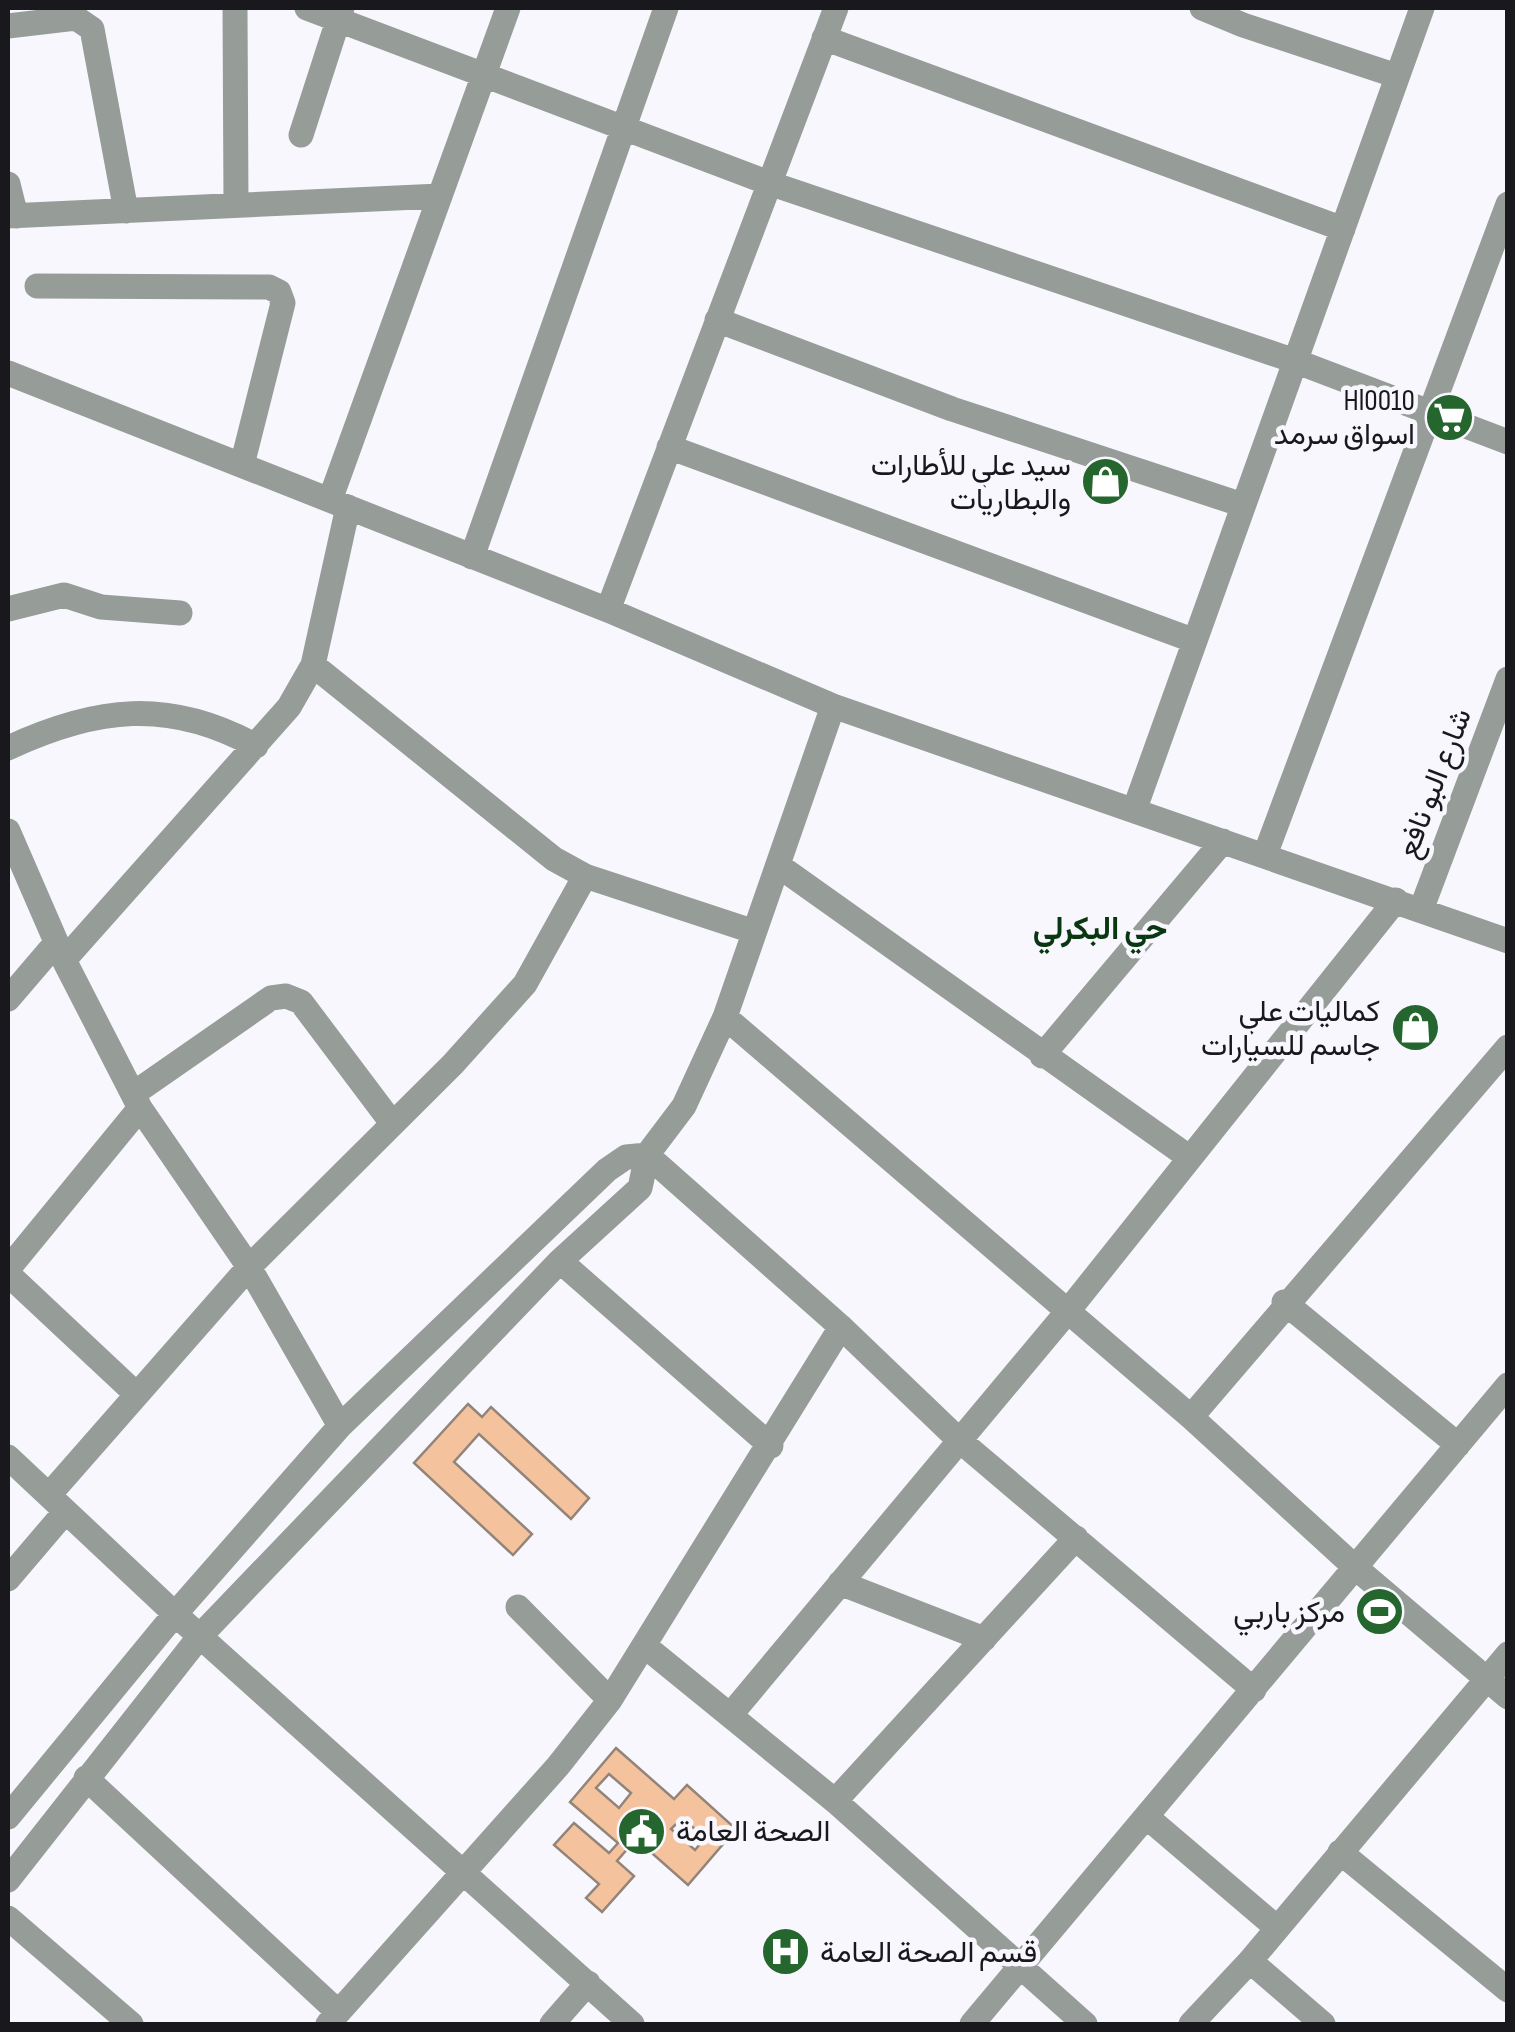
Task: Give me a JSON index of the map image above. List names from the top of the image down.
{
  "streets": {
    "street": ["شارع البو نافع"]
  },
  "districts": ["حي البكرلي"],
  "places": {
    "supermarket": ["Hl0010 اسواق سرمد"],
    "shop": ["سيد علي للأطارات والبطاريات", "كماليات علي جاسم للسيارات"],
    "sports": ["مركز باربي"],
    "public building": ["الصحة العامة"],
    "hospital": ["قسم الصحة العامة"]
  }
}
